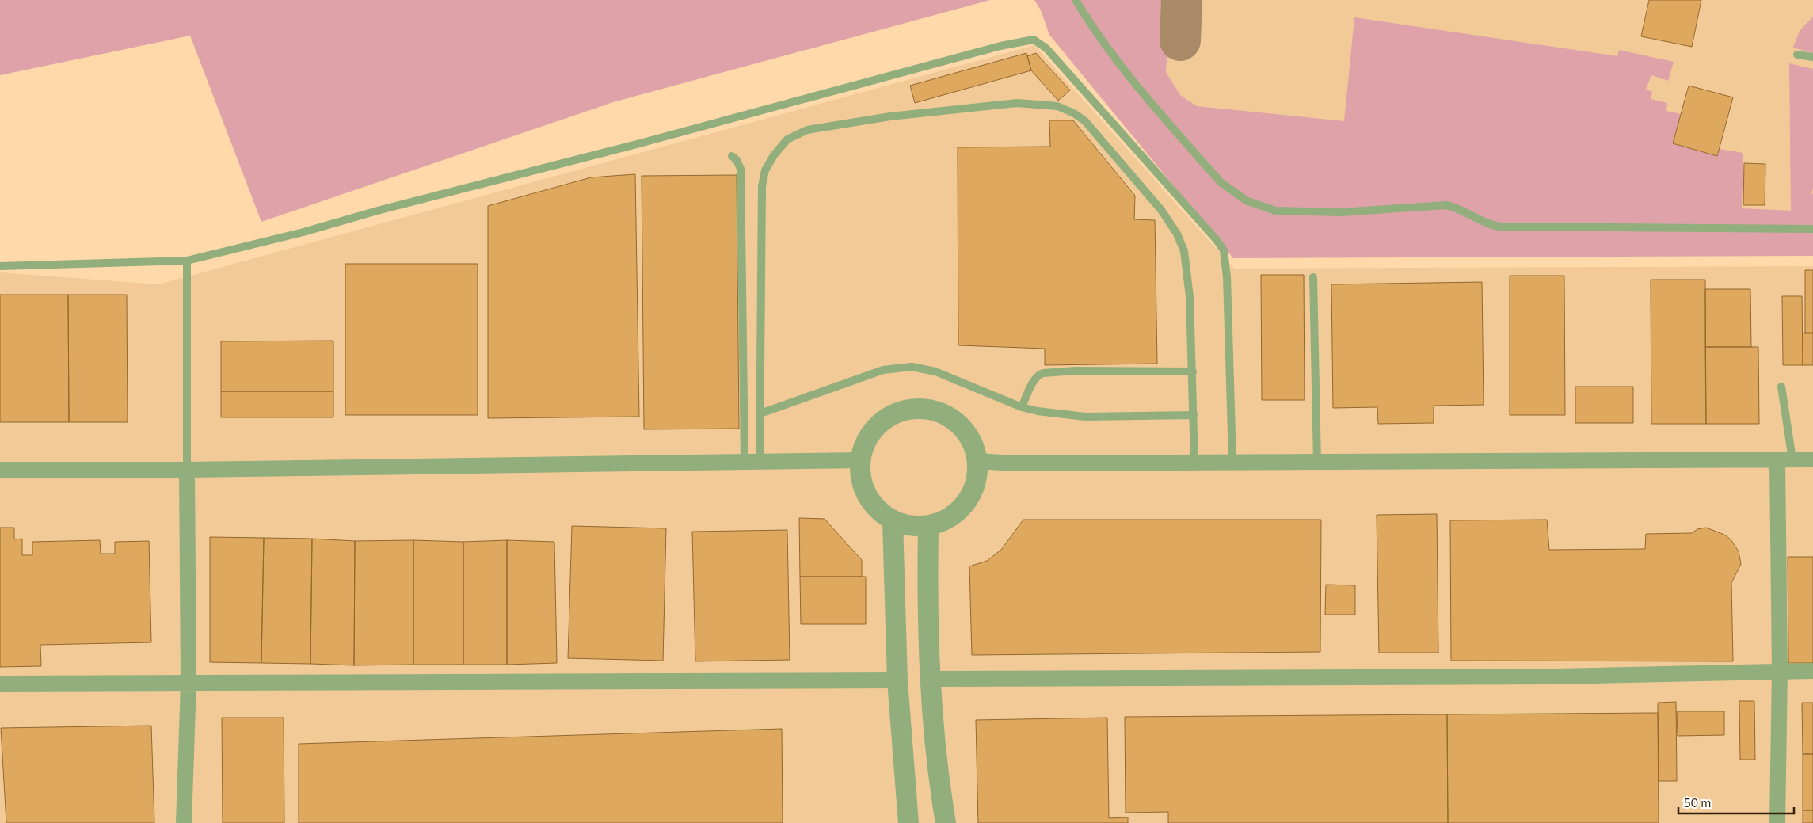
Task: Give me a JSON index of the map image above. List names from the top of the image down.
{
  "scale_bar": "50 m"
}
